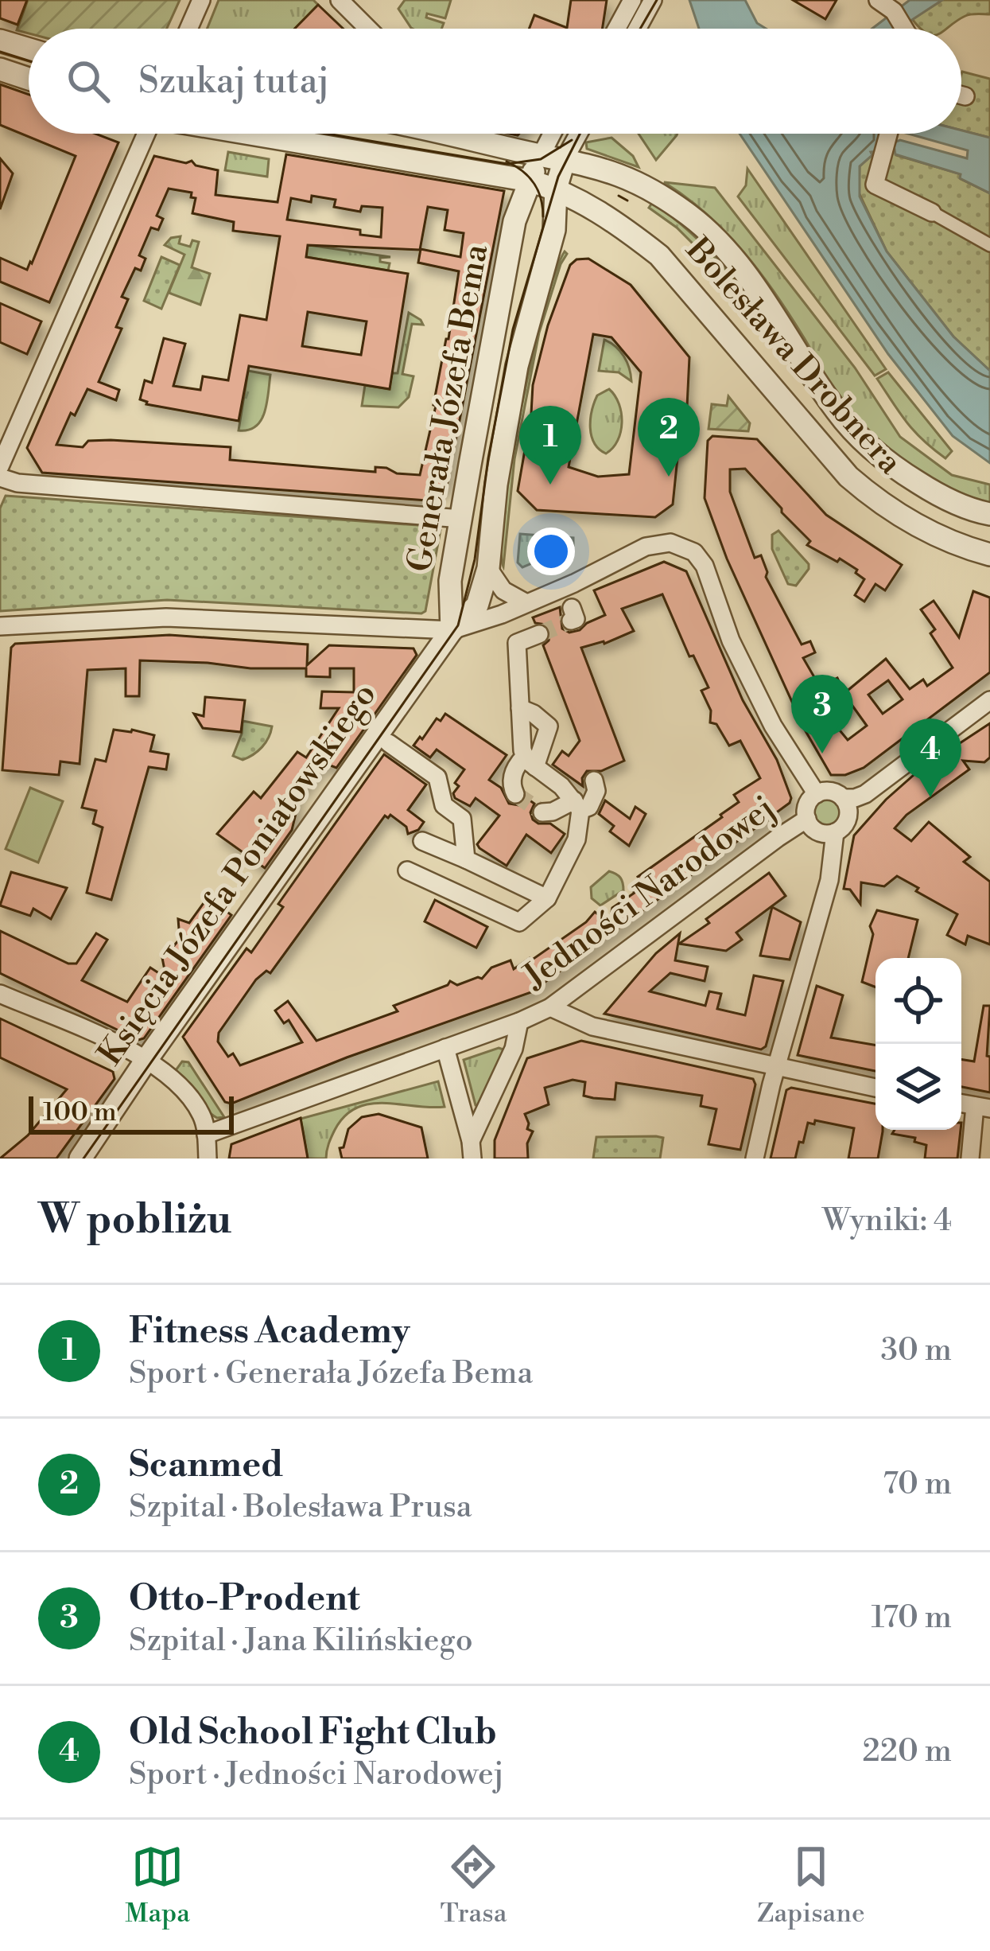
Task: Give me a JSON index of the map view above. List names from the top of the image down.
{
  "streets": {
    "street": [
      "Bolesława Drobnera",
      "Generała Józefa Bema",
      "Księcia Józefa Poniatowskiego",
      "Jedności Narodowej"
    ]
  },
  "crossings": [
    ["Bolesława Drobnera", "Generała Józefa Bema"],
    ["Generała Józefa Bema", "Księcia Józefa Poniatowskiego"]
  ],
  "scale_bar": "100 m",
  "page": {
    "search": "Szukaj tutaj",
    "pins": [
      "2",
      "1",
      "3",
      "4"
    ],
    "scale": "100 m",
    "heading": ["W pobliżu", "Wyniki: 4"],
    "list": [
      {
        "mark": "1",
        "name": "Fitness Academy",
        "note": "Sport · Generała Józefa Bema",
        "value": "30 m"
      },
      {
        "mark": "2",
        "name": "Scanmed",
        "note": "Szpital · Bolesława Prusa",
        "value": "70 m"
      },
      {
        "mark": "3",
        "name": "Otto-Prodent",
        "note": "Szpital · Jana Kilińskiego",
        "value": "170 m"
      },
      {
        "mark": "4",
        "name": "Old School Fight Club",
        "note": "Sport · Jedności Narodowej",
        "value": "220 m"
      }
    ],
    "nav": ["Mapa", "Trasa", "Zapisane"]
  }
}
